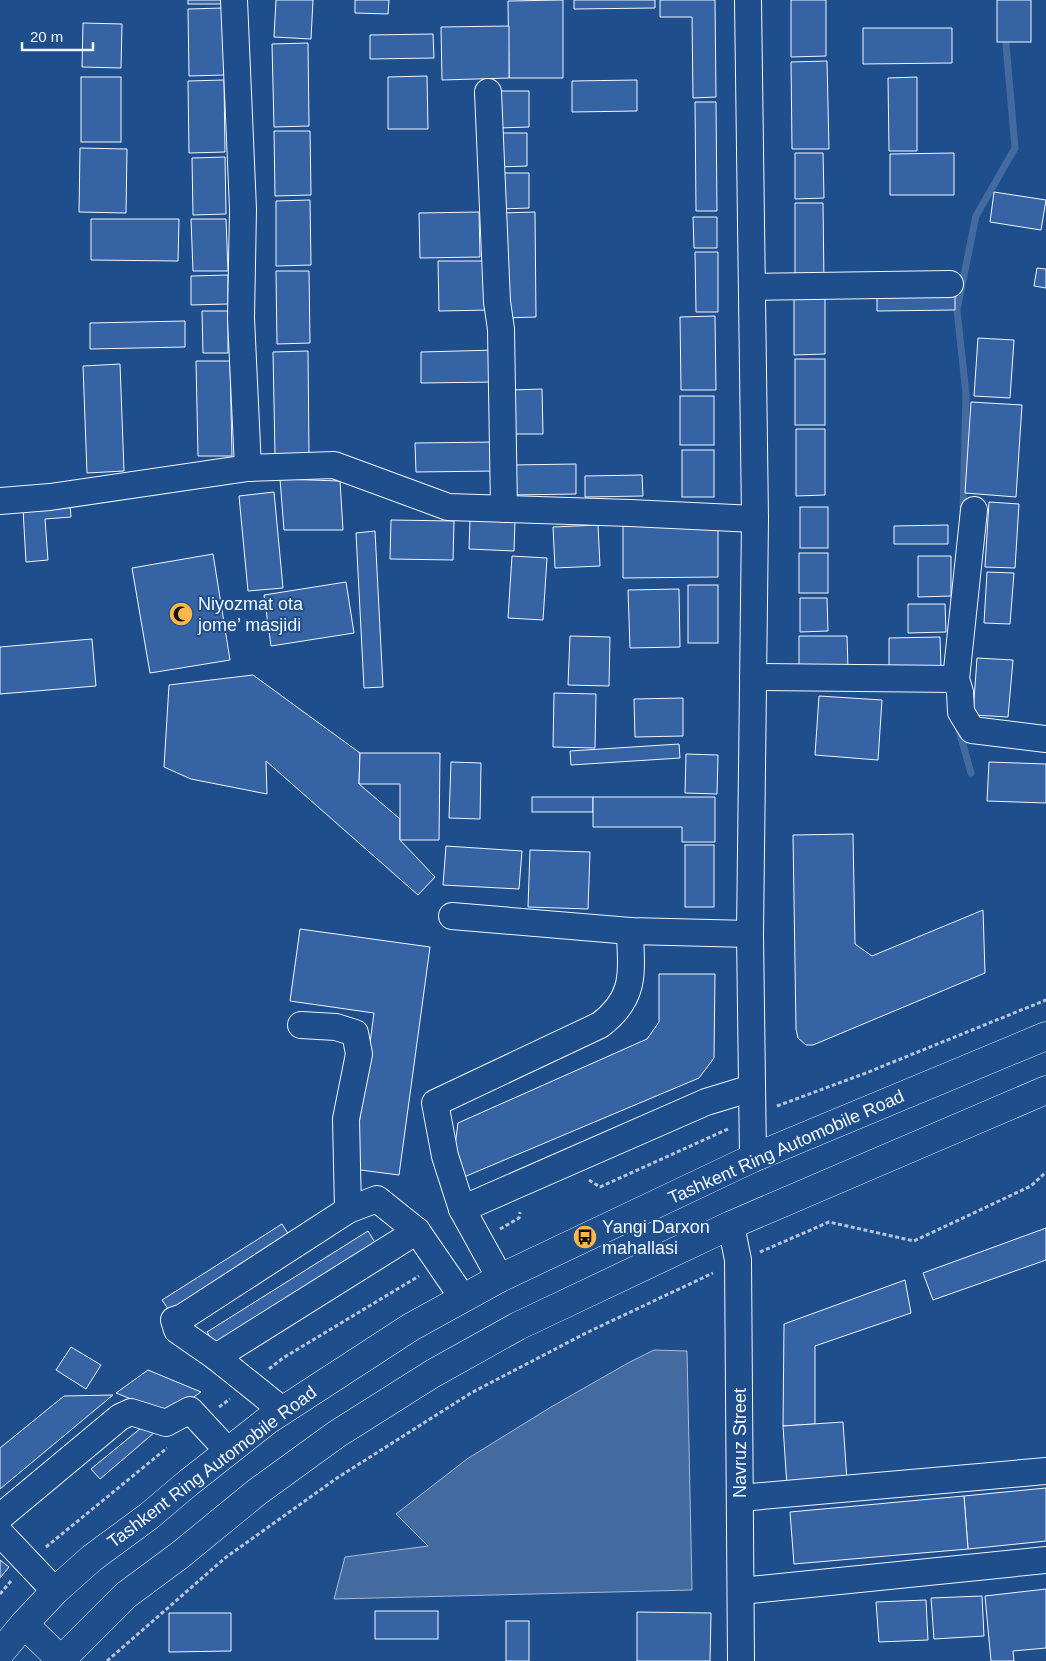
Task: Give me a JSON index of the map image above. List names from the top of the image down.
{
  "streets": {
    "highway": ["Tashkent Ring Automobile Road"],
    "street": ["Navruz Street"]
  },
  "places": {
    "mosque": ["Niyozmat ota jome’ masjidi"],
    "bus stop": ["Yangi Darxon mahallasi"]
  },
  "scale_bar": "20 m"
}
